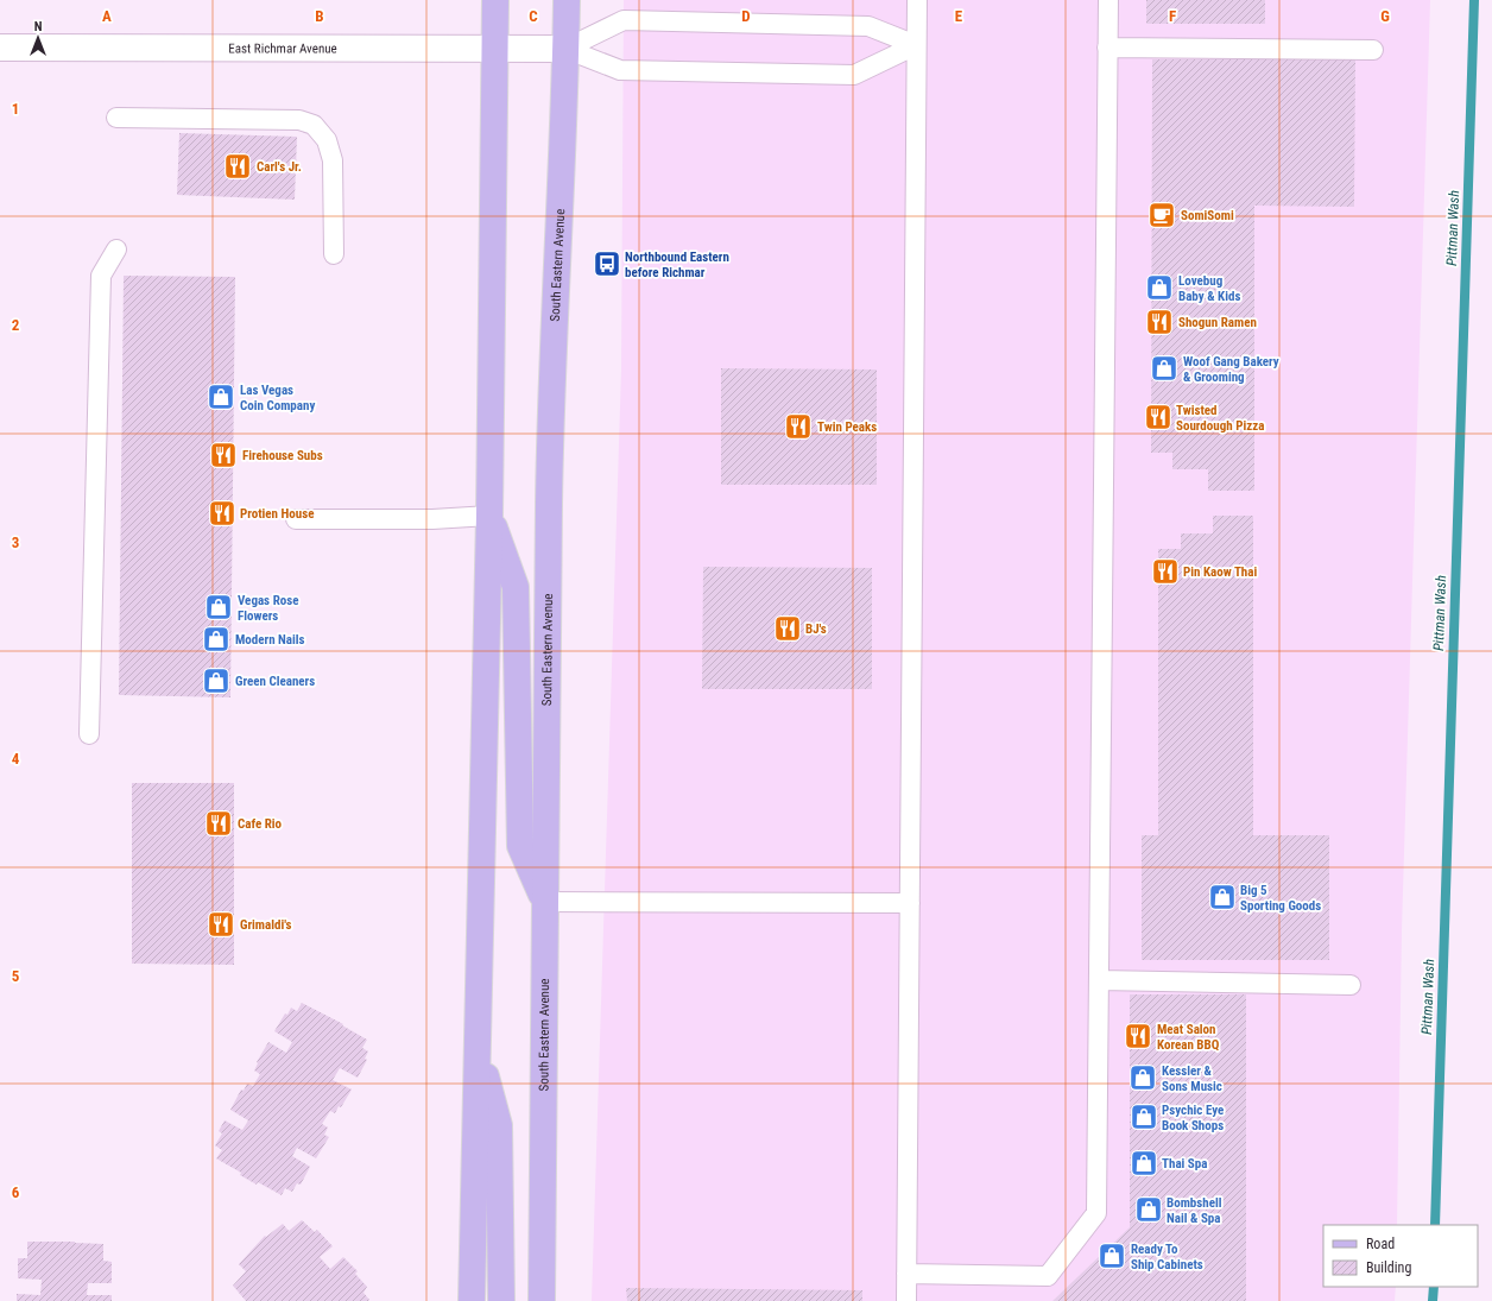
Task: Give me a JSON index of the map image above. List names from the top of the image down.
{
  "streets": {
    "main road": ["South Eastern Avenue"],
    "street": ["East Richmar Avenue"]
  },
  "crossings": [
    ["East Richmar Avenue", "South Eastern Avenue"]
  ],
  "water": ["Pittman Wash"],
  "places": {
    "restaurant": [
      "Carl's Jr.",
      "Shogun Ramen",
      "Twisted Sourdough Pizza",
      "Twin Peaks",
      "Firehouse Subs",
      "Protien House",
      "Pin Kaow Thai",
      "BJ's",
      "Cafe Rio",
      "Grimaldi's",
      "Meat Salon Korean BBQ"
    ],
    "cafe": ["SomiSomi"],
    "bus stop": ["Northbound Eastern before Richmar"],
    "shop": [
      "Lovebug Baby & Kids",
      "Woof Gang Bakery & Grooming",
      "Las Vegas Coin Company",
      "Vegas Rose Flowers",
      "Modern Nails",
      "Green Cleaners",
      "Big 5 Sporting Goods",
      "Kessler & Sons Music",
      "Psychic Eye Book Shops",
      "Thai Spa",
      "Bombshell Nail & Spa",
      "Ready To Ship Cabinets"
    ]
  },
  "legend": ["Road", "Building"],
  "north": "top",
  "grid": {
    "columns": [
      "A",
      "B",
      "C",
      "D",
      "E",
      "F",
      "G"
    ],
    "rows": [
      "1",
      "2",
      "3",
      "4",
      "5",
      "6"
    ]
  }
}
